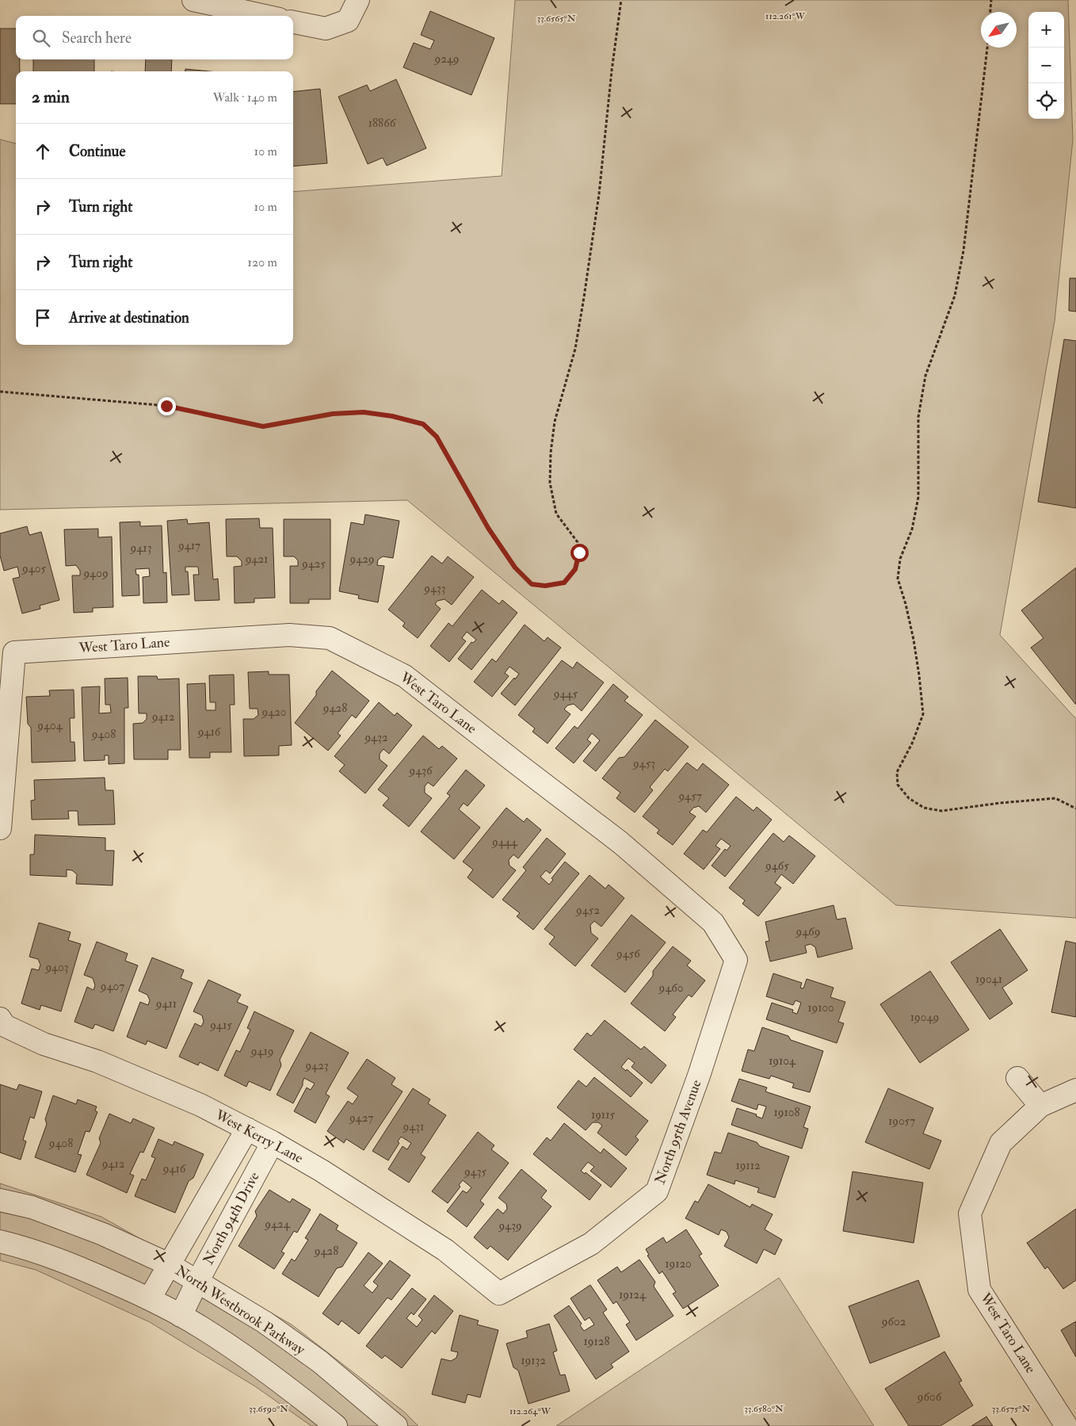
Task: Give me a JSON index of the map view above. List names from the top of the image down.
{
  "streets": {
    "street": [
      "West Taro Lane",
      "North 95th Avenue",
      "West Kerry Lane",
      "North 94th Drive",
      "North Westbrook Parkway"
    ]
  },
  "crossings": [
    ["West Taro Lane", "North 95th Avenue"],
    ["North 95th Avenue", "West Kerry Lane"],
    ["West Kerry Lane", "North 94th Drive"],
    ["North 94th Drive", "North Westbrook Parkway"]
  ],
  "house_numbers": [
    "9249",
    "18866",
    "9417",
    "9413",
    "9421",
    "9429",
    "9425",
    "9405",
    "9409",
    "9433",
    "9445",
    "9428",
    "9420",
    "9412",
    "9404",
    "9416",
    "9408",
    "9432",
    "9453",
    "9436",
    "9457",
    "9444",
    "9465",
    "9452",
    "9469",
    "9456",
    "9403",
    "19041",
    "9407",
    "9460",
    "9411",
    "19100",
    "19049",
    "9415",
    "9419",
    "19104",
    "9423",
    "19108",
    "19115",
    "9427",
    "19057",
    "9431",
    "9408",
    "9412",
    "19112",
    "9416",
    "9435",
    "9424",
    "9439",
    "9428",
    "19120",
    "19124",
    "9602",
    "19128",
    "19132",
    "9606"
  ],
  "north": "bottom left",
  "page": {
    "map_buttons": ["+", "−"],
    "search": "Search here",
    "heading": ["2 min", "Walk · 140 m"],
    "list": [
      ["Continue", "10 m"],
      ["Turn right", "10 m"],
      ["Turn right", "120 m"],
      "Arrive at destination"
    ]
  },
  "coordinates": [
    "112.261°W",
    "33.6565°N",
    "33.6590°N",
    "33.6580°N",
    "33.6575°N",
    "112.264°W"
  ]
}
